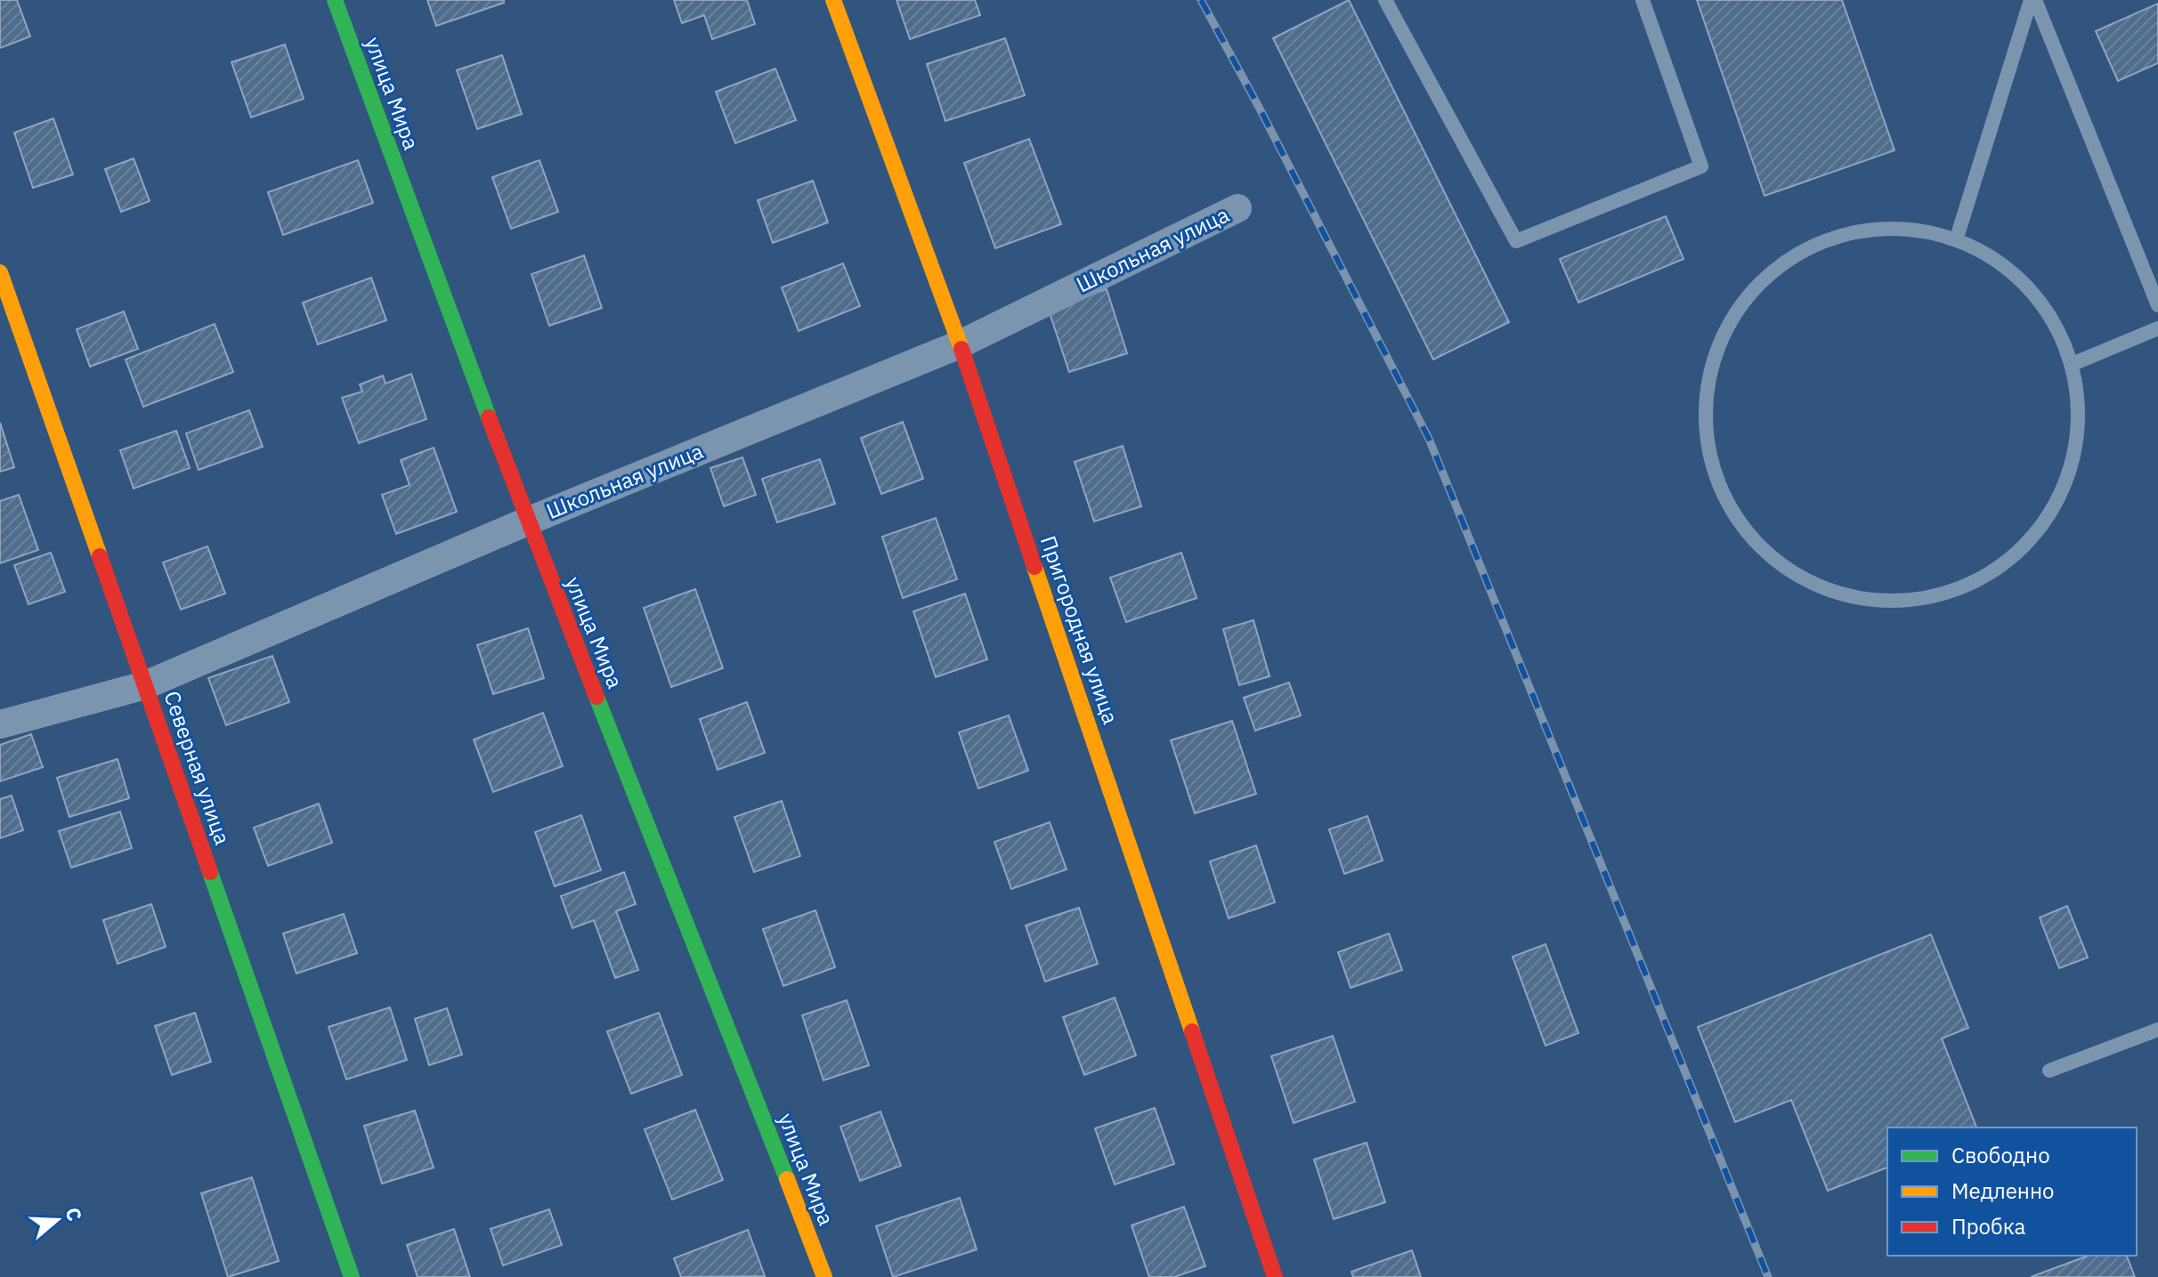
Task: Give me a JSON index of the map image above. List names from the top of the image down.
{
  "streets": {
    "street": [
      "улица Мира",
      "Школьная улица",
      "Пригородная улица",
      "Северная улица"
    ]
  },
  "crossings": [
    ["улица Мира", "Школьная улица"],
    ["Школьная улица", "Пригородная улица"],
    ["Школьная улица", "Северная улица"]
  ],
  "legend": ["Свободно", "Медленно", "Пробка"],
  "north": "right"
}
